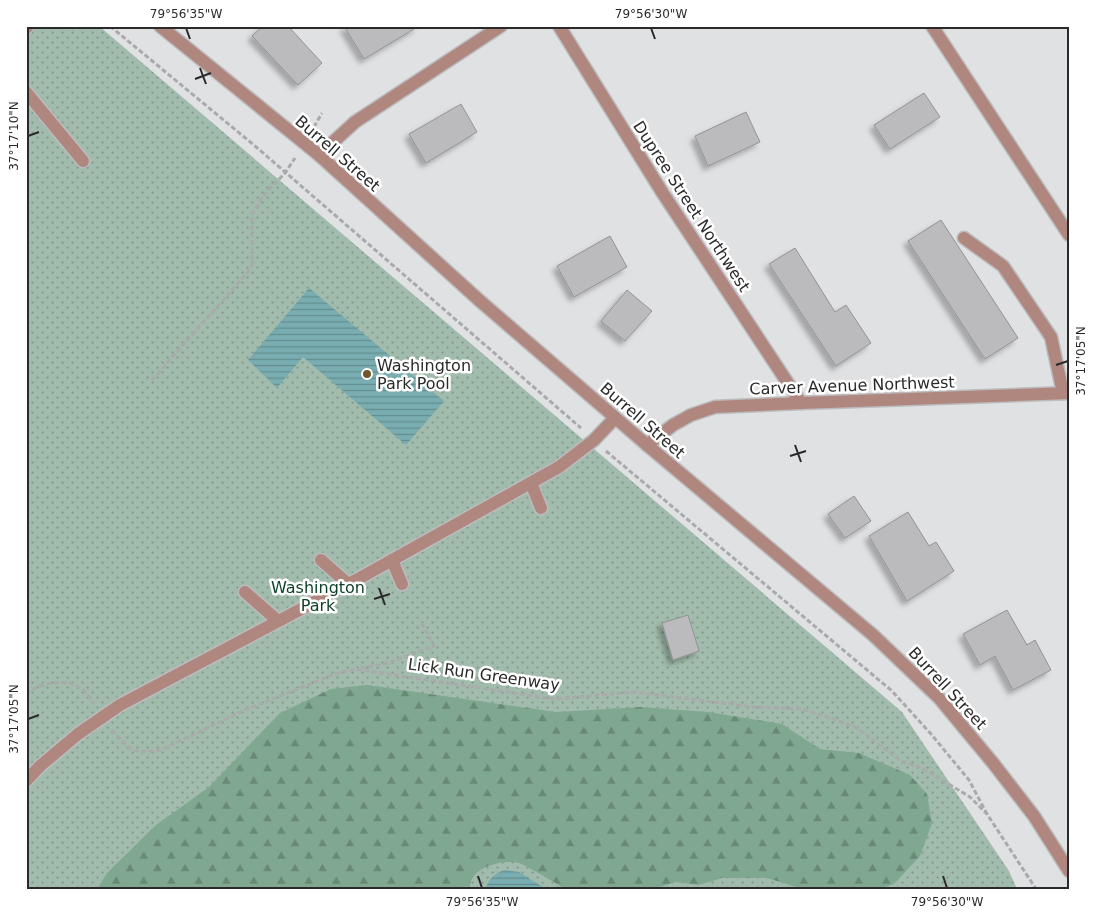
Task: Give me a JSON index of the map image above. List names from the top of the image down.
{
  "streets": {
    "street": ["Burrell Street", "Dupree Street Northwest", "Carver Avenue Northwest"],
    "path": ["Lick Run Greenway"]
  },
  "crossings": [
    ["Burrell Street", "Carver Avenue Northwest"],
    ["Dupree Street Northwest", "Carver Avenue Northwest"]
  ],
  "parks": ["Washington Park"],
  "places": ["Washington Park Pool"],
  "coordinates": [
    "79°56'35\"W",
    "79°56'30\"W",
    "37°17'10\"N",
    "37°17'05\"N"
  ]
}
